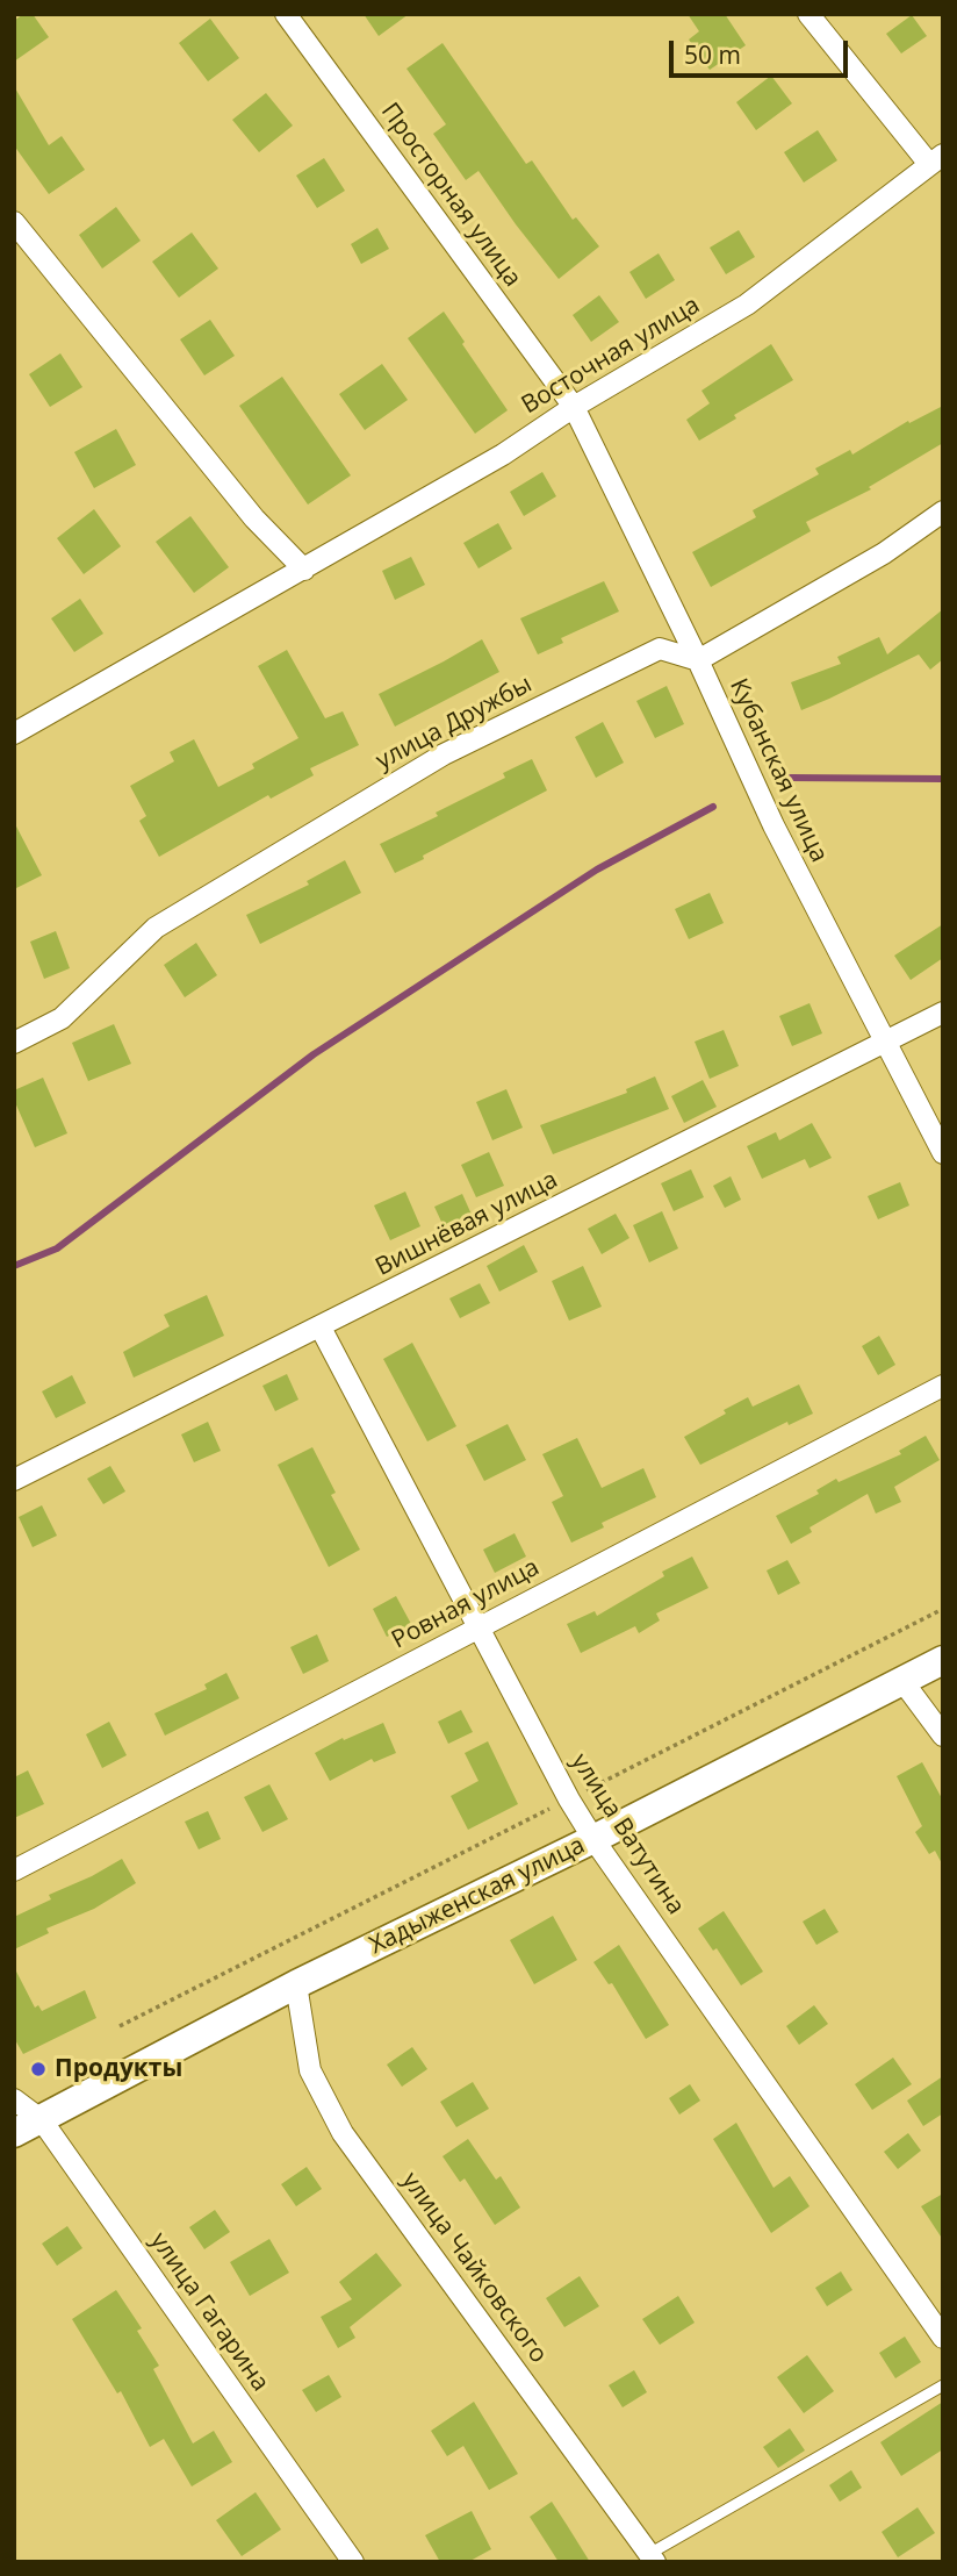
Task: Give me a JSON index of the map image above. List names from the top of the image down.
{
  "streets": {
    "main road": ["Хадыженская улица"],
    "street": [
      "Просторная улица",
      "Восточная улица",
      "улица Дружбы",
      "Кубанская улица",
      "Вишнёвая улица",
      "Ровная улица",
      "улица Ватутина",
      "улица Чайковского",
      "улица Гагарина"
    ]
  },
  "crossings": [
    ["Просторная улица", "Восточная улица"],
    ["Просторная улица", "Кубанская улица"],
    ["Восточная улица", "Кубанская улица"],
    ["улица Дружбы", "Кубанская улица"],
    ["Кубанская улица", "Вишнёвая улица"],
    ["Вишнёвая улица", "улица Ватутина"],
    ["Ровная улица", "улица Ватутина"],
    ["улица Ватутина", "Хадыженская улица"],
    ["Хадыженская улица", "улица Чайковского"],
    ["Хадыженская улица", "улица Гагарина"]
  ],
  "places": ["Продукты"],
  "scale_bar": "50 m"
}
